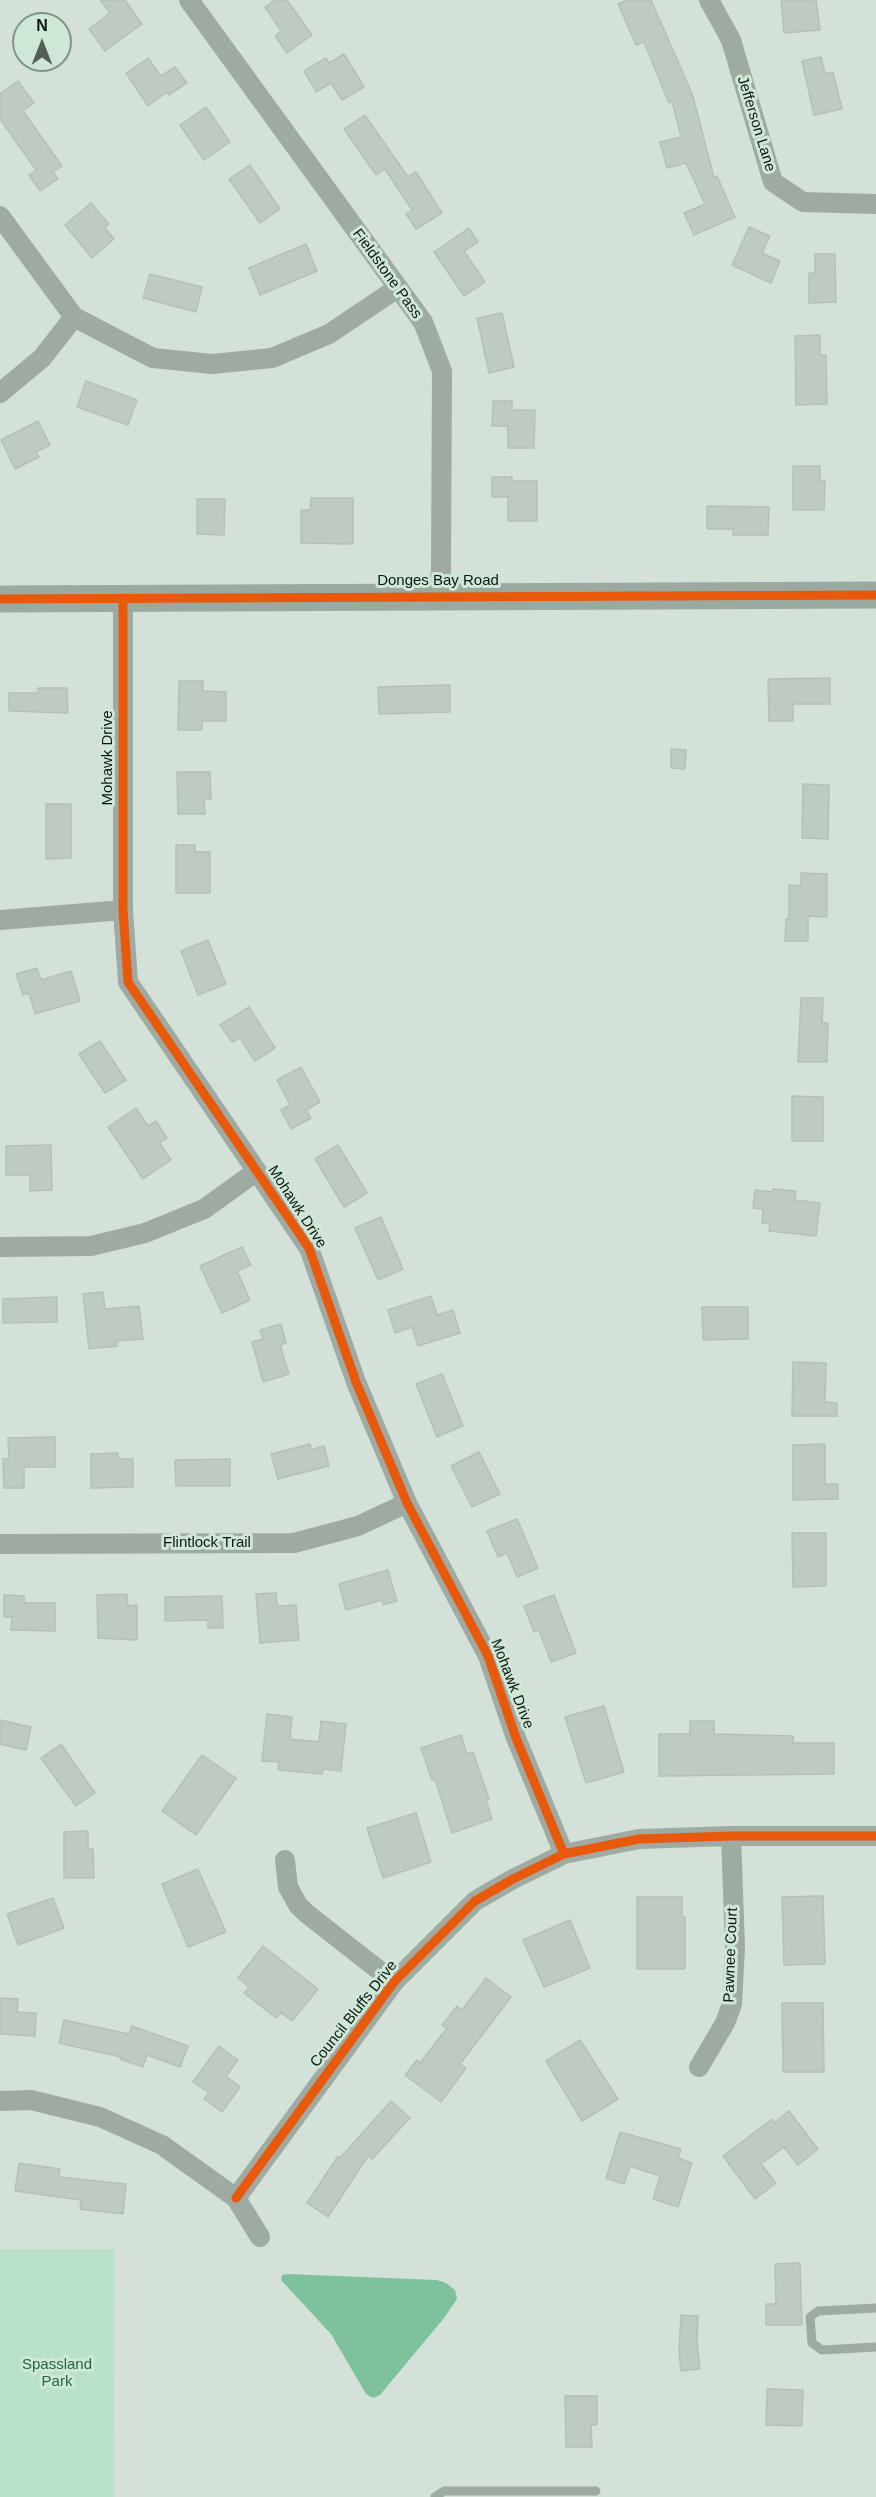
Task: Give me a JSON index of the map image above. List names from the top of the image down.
{
  "streets": {
    "street": [
      "Jefferson Lane",
      "Fieldstone Pass",
      "Donges Bay Road",
      "Mohawk Drive",
      "Flintlock Trail",
      "Pawnee Court",
      "Council Bluffs Drive"
    ]
  },
  "crossings": [
    ["Fieldstone Pass", "Donges Bay Road"],
    ["Donges Bay Road", "Mohawk Drive"],
    ["Mohawk Drive", "Flintlock Trail"],
    ["Mohawk Drive", "Council Bluffs Drive"],
    ["Pawnee Court", "Council Bluffs Drive"]
  ],
  "parks": ["Spassland Park"],
  "north": "top"
}
